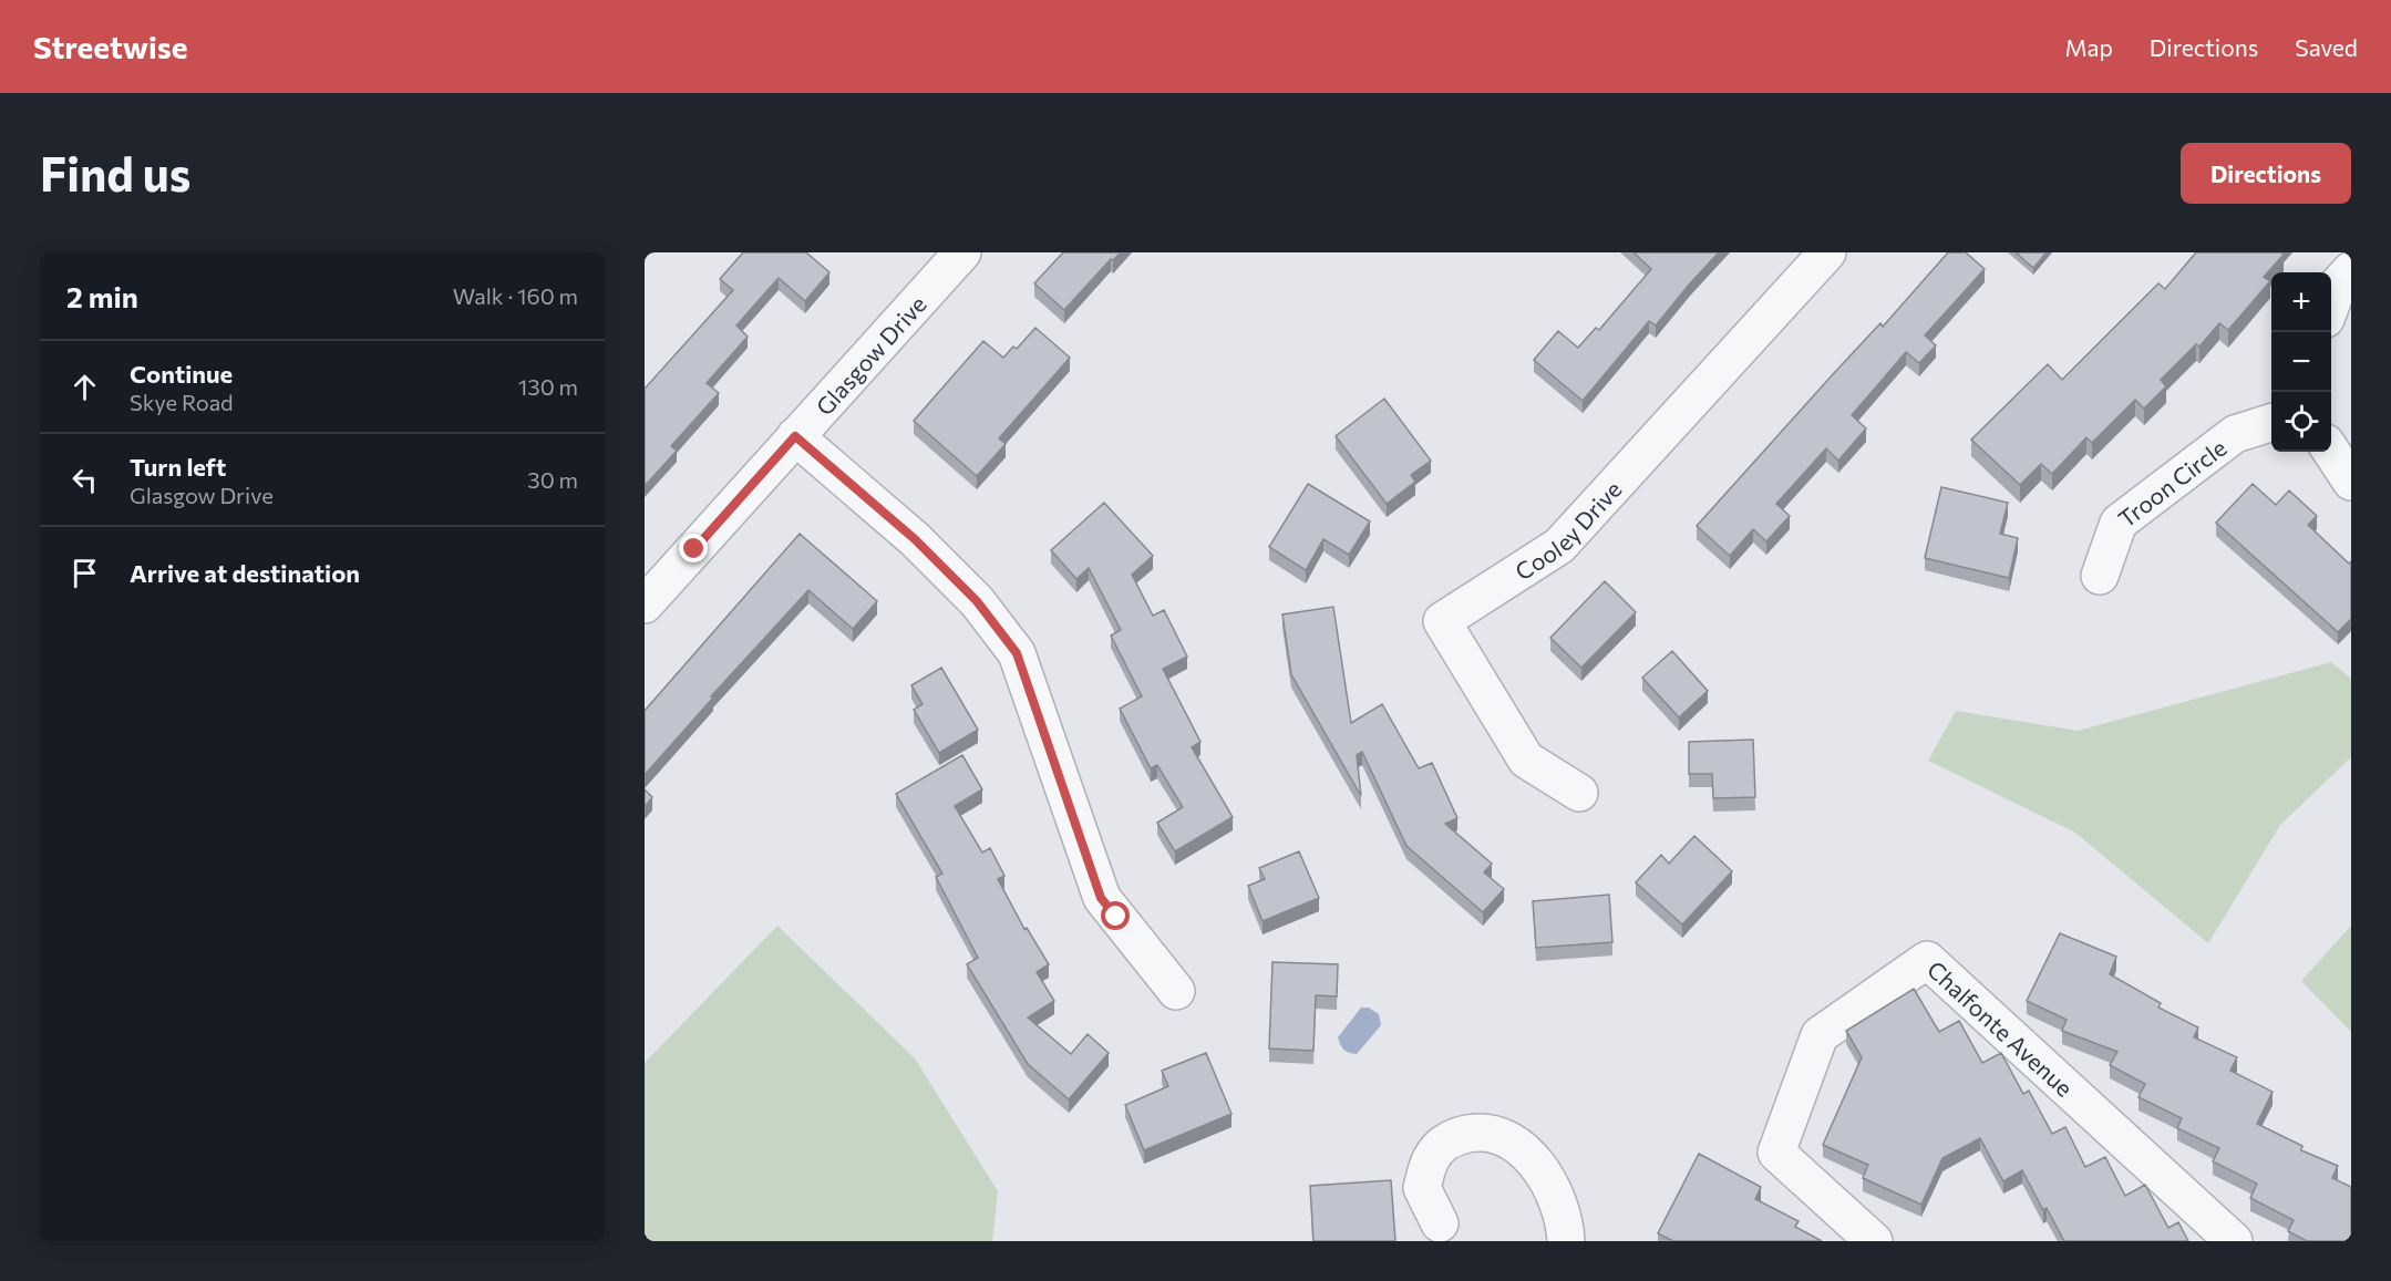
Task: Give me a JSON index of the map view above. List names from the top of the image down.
{
  "streets": {
    "street": [
      "Glasgow Drive",
      "Troon Circle",
      "Cooley Drive",
      "Chalfonte Avenue"
    ]
  },
  "page": {
    "header": "Streetwise",
    "nav": ["Map", "Directions", "Saved"],
    "buttons": "Directions",
    "title": "Find us",
    "heading": ["2 min", "Walk · 160 m"],
    "map_buttons": ["+", "−"],
    "list": [
      ["Continue", "Skye Road", "130 m"],
      ["Turn left", "Glasgow Drive", "30 m"],
      "Arrive at destination"
    ]
  }
}
